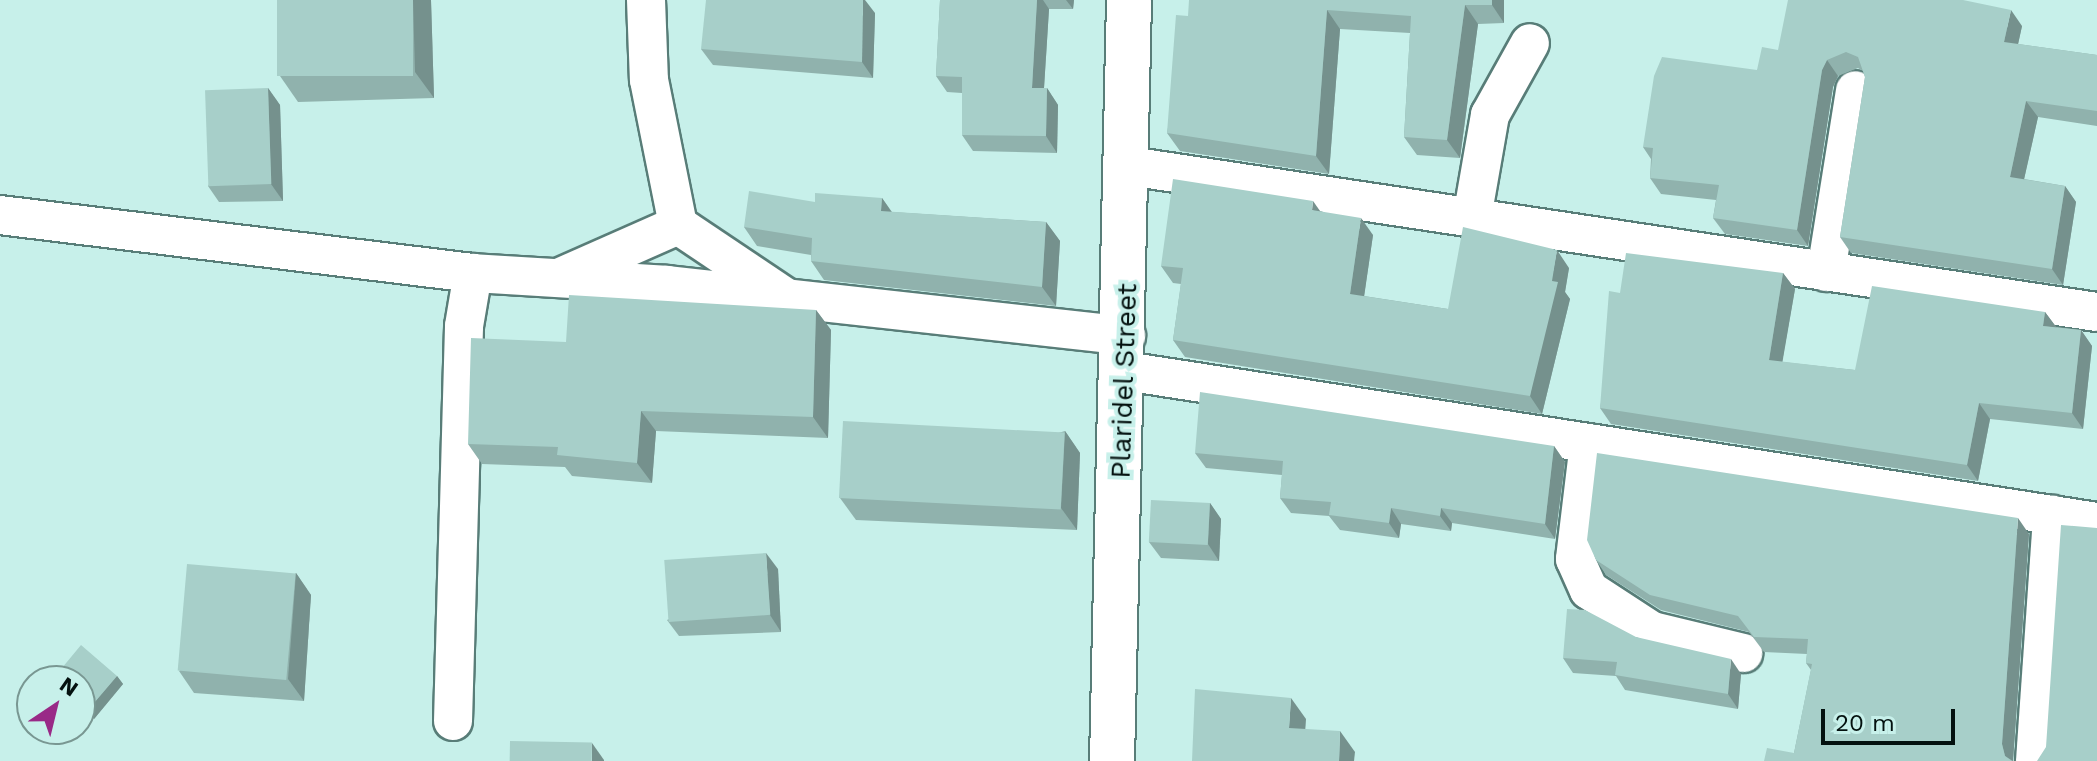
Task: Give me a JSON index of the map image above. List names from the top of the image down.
{
  "streets": {
    "street": ["Plaridel Street"]
  },
  "scale_bar": "20 m",
  "north": "top right"
}
